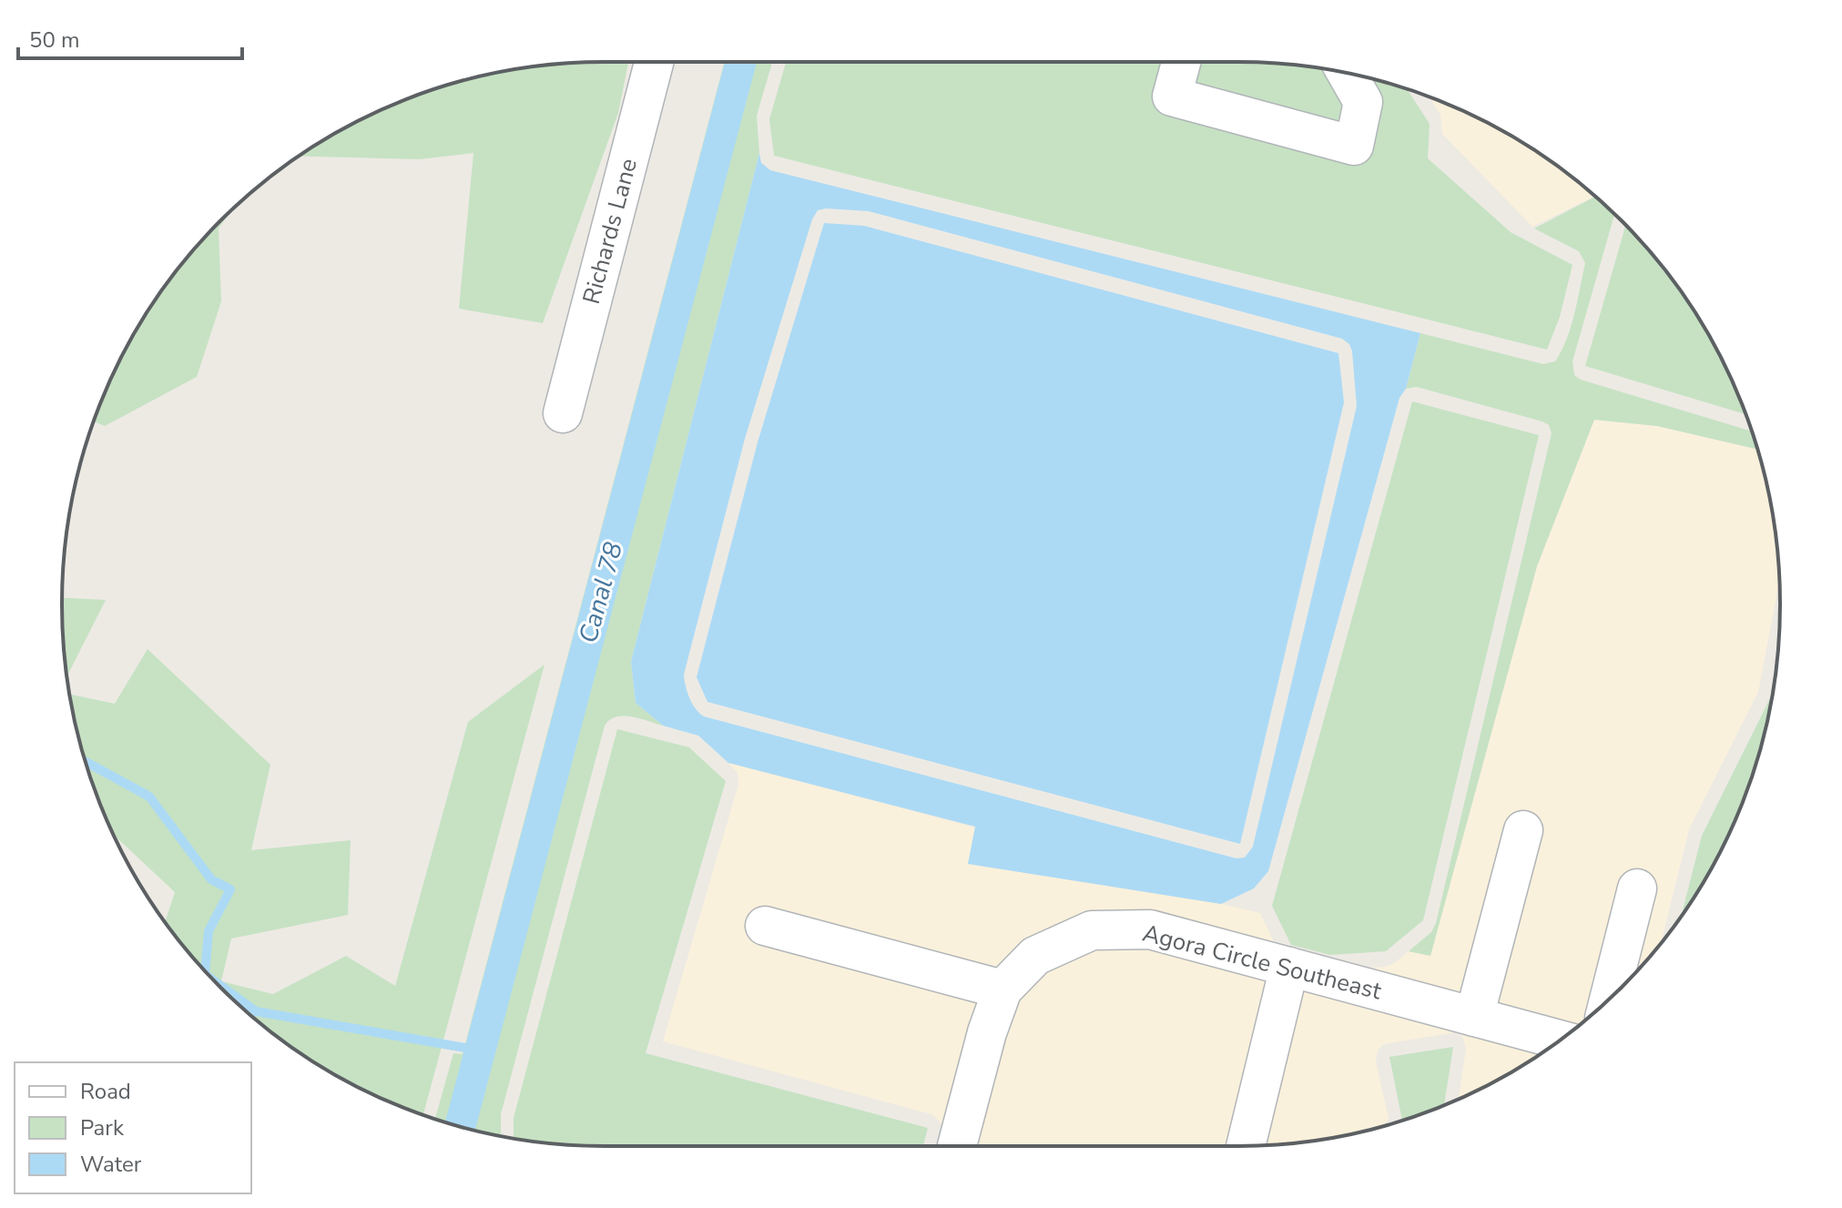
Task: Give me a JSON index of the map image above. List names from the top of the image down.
{
  "streets": {
    "street": ["Richards Lane", "Agora Circle Southeast"]
  },
  "water": ["Canal 78"],
  "legend": ["Road", "Park", "Water"],
  "scale_bar": "50 m"
}
